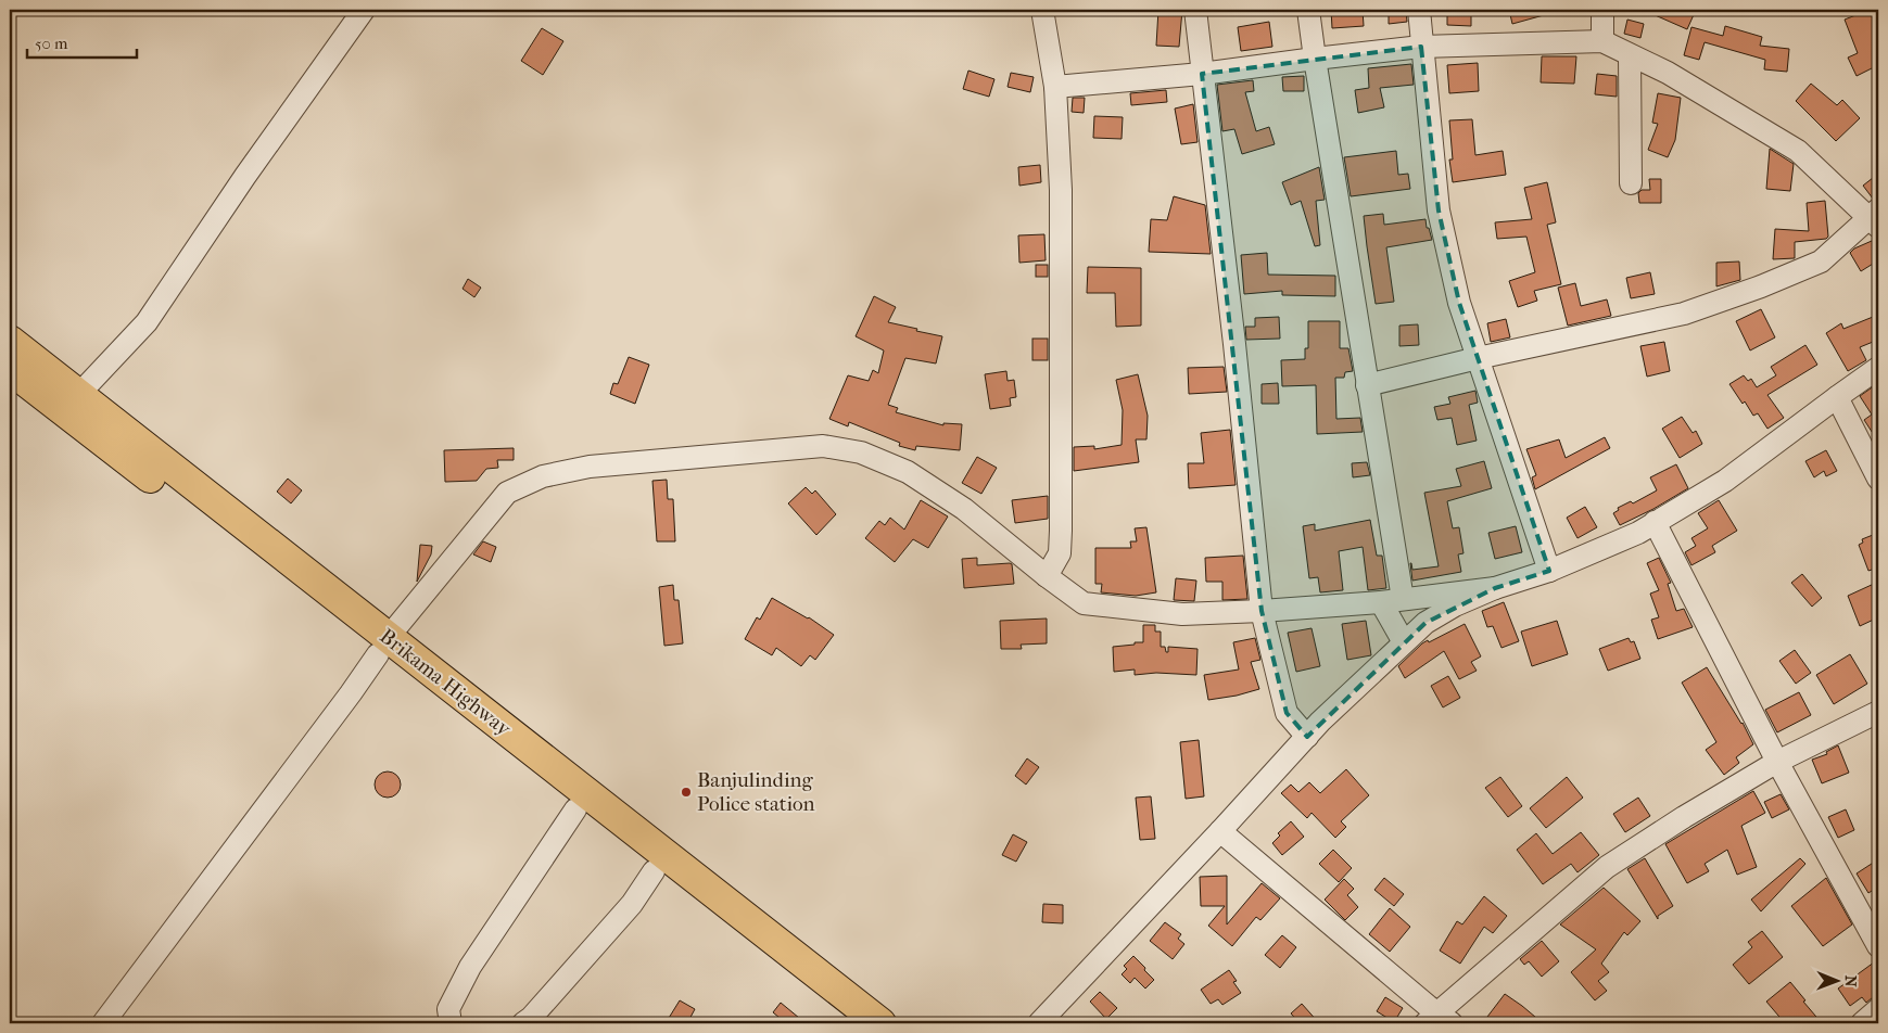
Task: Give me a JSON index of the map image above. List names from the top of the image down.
{
  "streets": {
    "highway": ["Brikama Highway"]
  },
  "places": ["Banjulinding Police station"],
  "scale_bar": "50 m",
  "north": "right"
}
